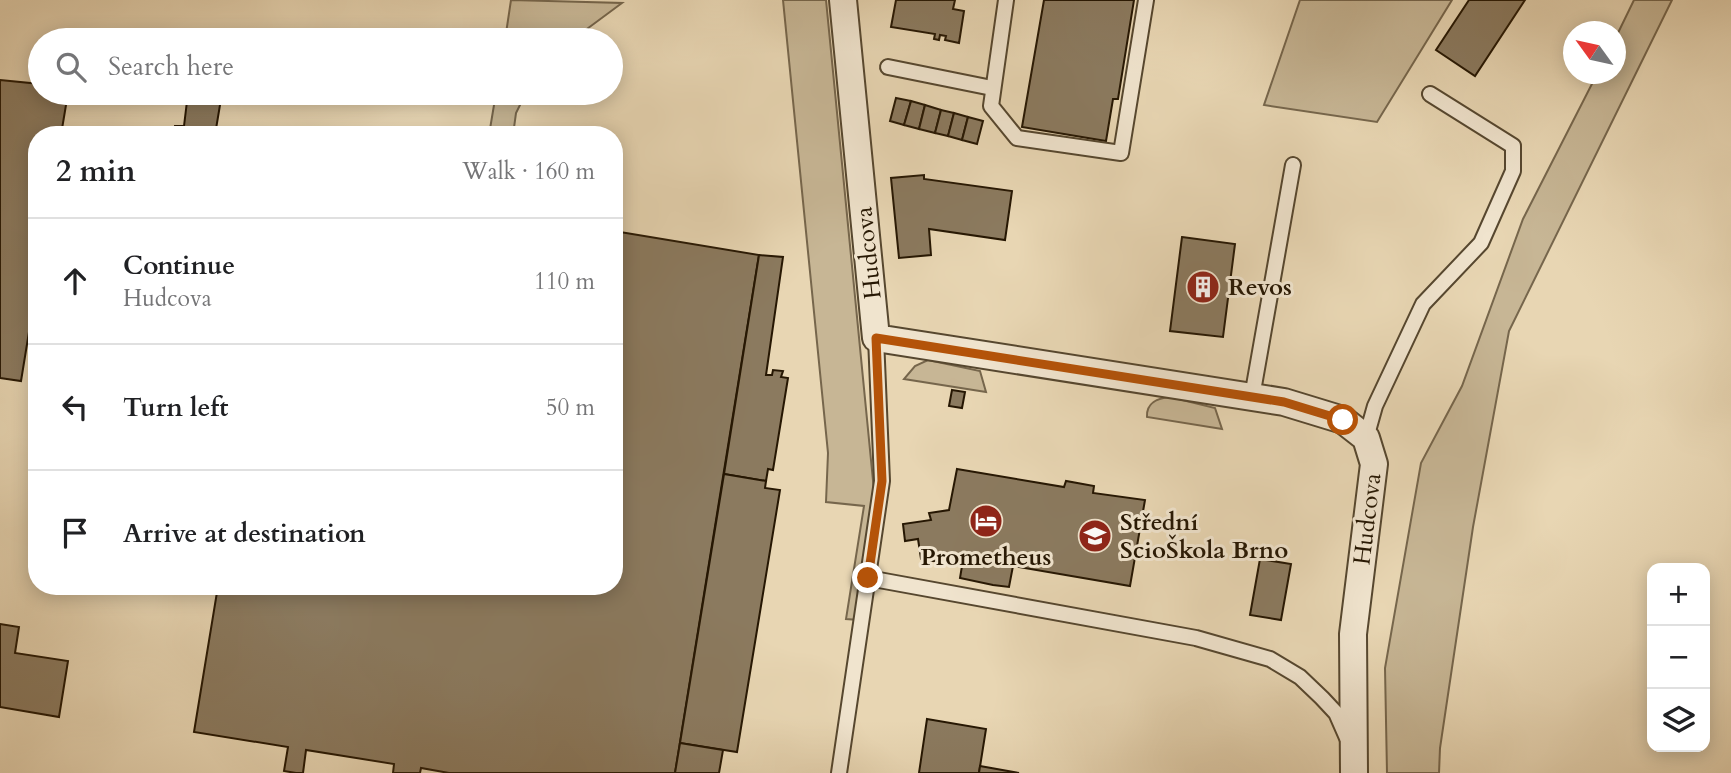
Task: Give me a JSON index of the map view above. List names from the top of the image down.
{
  "streets": {
    "street": ["Hudcova"]
  },
  "places": {
    "building": ["Revos"],
    "hotel": ["Prometheus"],
    "school or university": ["Střední ScioŠkola Brno"]
  },
  "north": "top left",
  "page": {
    "search": "Search here",
    "heading": ["2 min", "Walk · 160 m"],
    "list": [
      ["Continue", "Hudcova", "110 m"],
      ["Turn left", "50 m"],
      "Arrive at destination"
    ],
    "map_buttons": ["+", "−"]
  }
}
